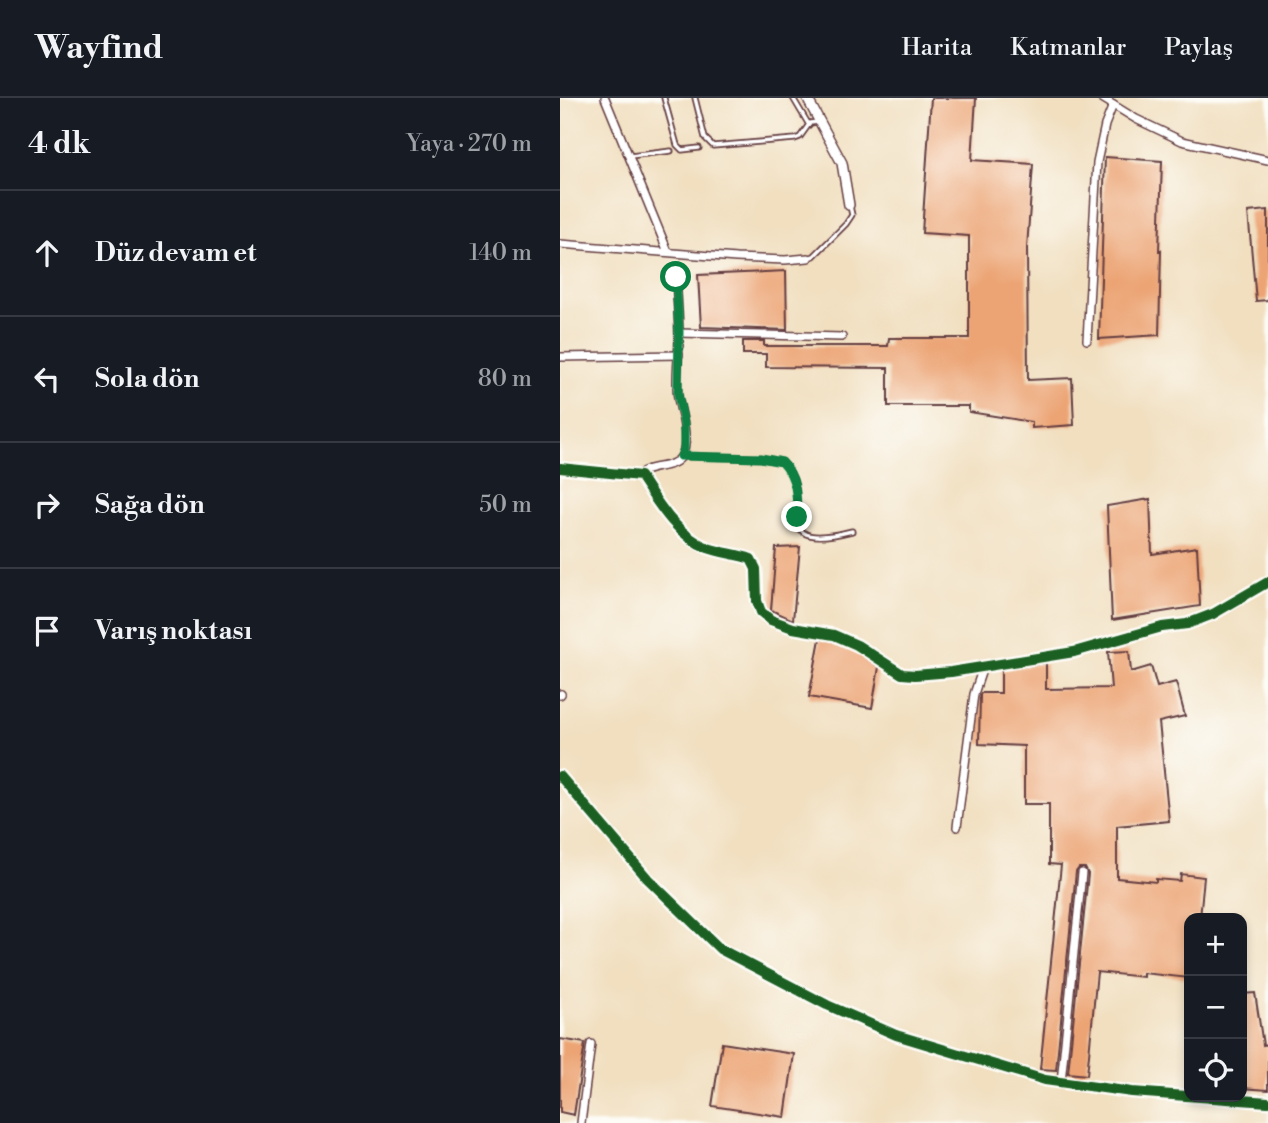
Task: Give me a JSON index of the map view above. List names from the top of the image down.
{
  "page": {
    "header": "Wayfind",
    "nav": ["Harita", "Katmanlar", "Paylaş"],
    "heading": ["4 dk", "Yaya · 270 m"],
    "list": [
      ["Düz devam et", "140 m"],
      ["Sola dön", "80 m"],
      ["Sağa dön", "50 m"],
      "Varış noktası"
    ],
    "map_buttons": ["+", "−"]
  }
}
